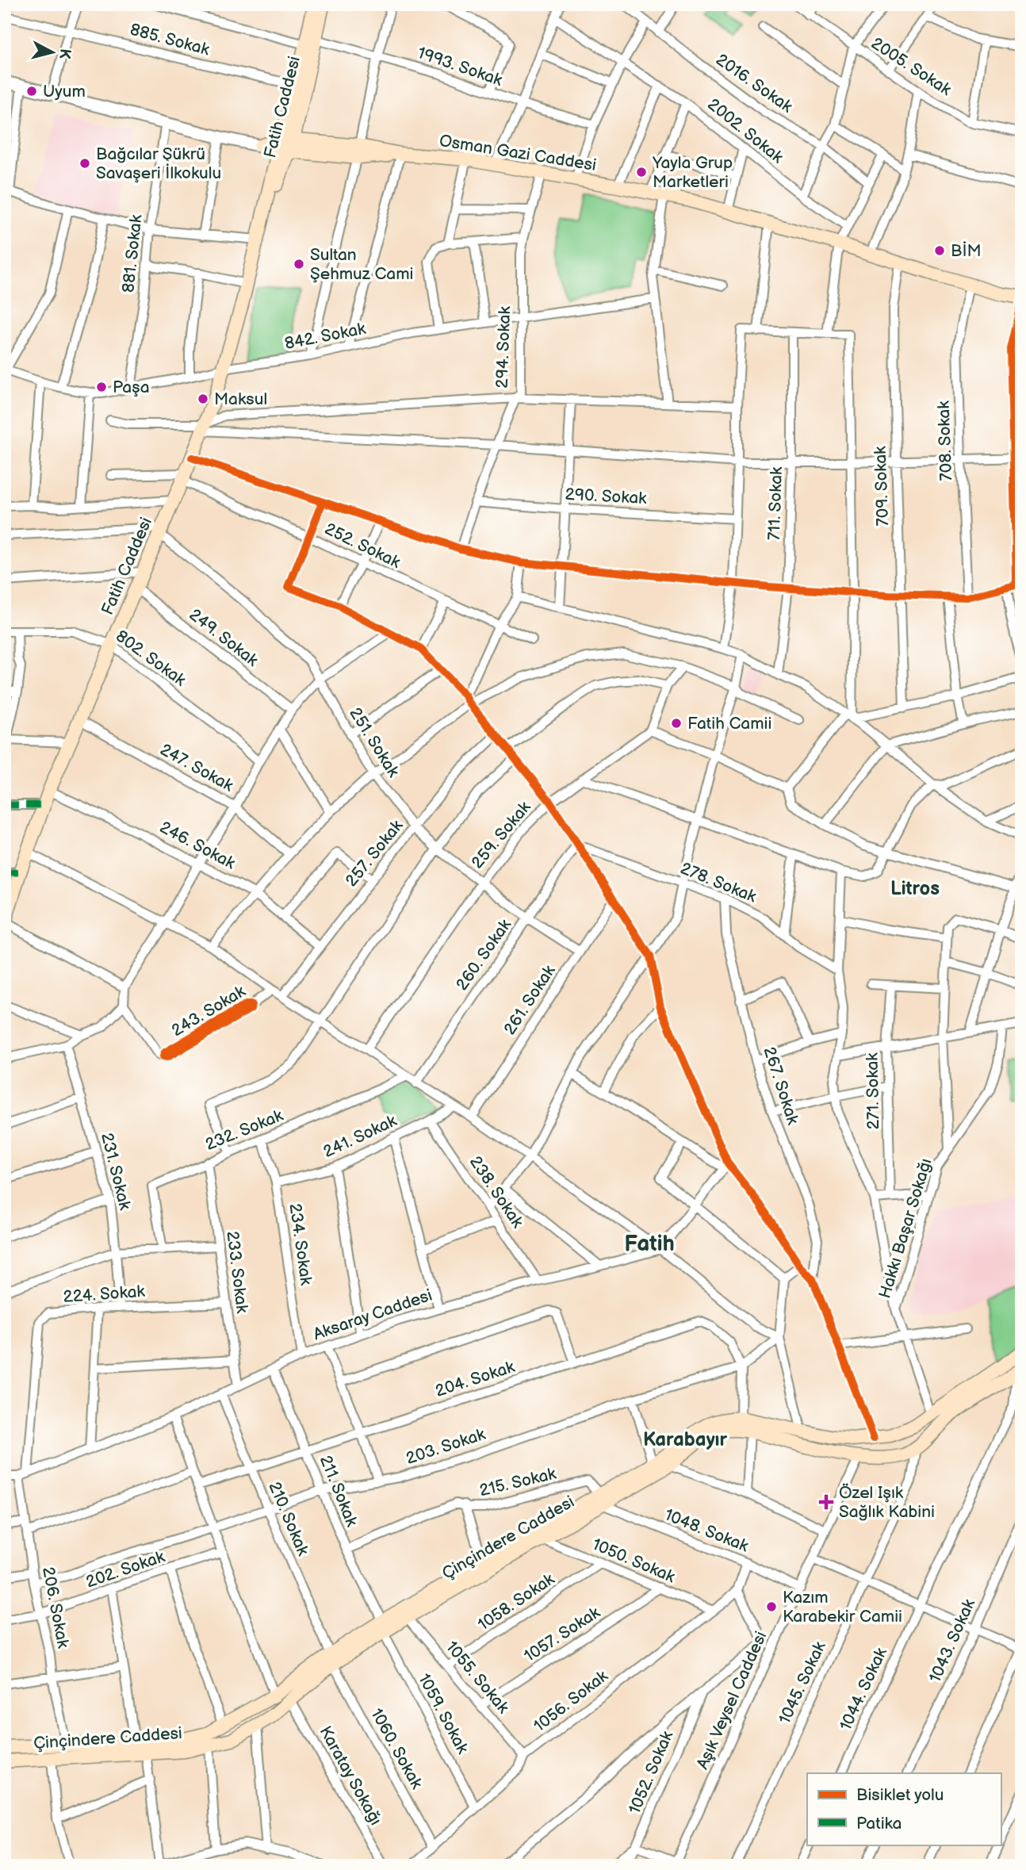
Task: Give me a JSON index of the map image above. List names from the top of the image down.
{
  "streets": {
    "main road": ["Fatih Caddesi", "Osman Gazi Caddesi", "Çinçindere Caddesi"],
    "street": [
      "885. Sokak",
      "1993. Sokak",
      "2005. Sokak",
      "2016. Sokak",
      "2002. Sokak",
      "881. Sokak",
      "842. Sokak",
      "294. Sokak",
      "708. Sokak",
      "709. Sokak",
      "290. Sokak",
      "711. Sokak",
      "252. Sokak",
      "249. Sokak",
      "802. Sokak",
      "251. Sokak",
      "247. Sokak",
      "259. Sokak",
      "246. Sokak",
      "257. Sokak",
      "278. Sokak",
      "260. Sokak",
      "261. Sokak",
      "243. Sokak",
      "267. Sokak",
      "271. Sokak",
      "232. Sokak",
      "241. Sokak",
      "231. Sokak",
      "238. Sokak",
      "Hakkı Başar Sokağı",
      "234. Sokak",
      "233. Sokak",
      "224. Sokak",
      "Aksaray Caddesi",
      "204. Sokak",
      "203. Sokak",
      "215. Sokak",
      "211. Sokak",
      "210. Sokak",
      "1048. Sokak",
      "1050. Sokak",
      "202. Sokak",
      "1058. Sokak",
      "206. Sokak",
      "1057. Sokak",
      "1043. Sokak",
      "1055. Sokak",
      "1045. Sokak",
      "1044. Sokak",
      "Aşık Veysel Caddesi",
      "1056. Sokak",
      "1059. Sokak",
      "1060. Sokak",
      "1052. Sokak",
      "Karatay Sokağı"
    ]
  },
  "crossings": [
    ["885. Sokak", "Fatih Caddesi"],
    ["1993. Sokak", "Fatih Caddesi"],
    ["Fatih Caddesi", "842. Sokak"],
    ["Fatih Caddesi", "252. Sokak"],
    ["Fatih Caddesi", "249. Sokak"],
    ["Fatih Caddesi", "802. Sokak"],
    ["Fatih Caddesi", "251. Sokak"],
    ["Fatih Caddesi", "247. Sokak"],
    ["Fatih Caddesi", "246. Sokak"],
    ["Osman Gazi Caddesi", "294. Sokak"],
    ["Osman Gazi Caddesi", "708. Sokak"],
    ["Osman Gazi Caddesi", "709. Sokak"],
    ["881. Sokak", "842. Sokak"],
    ["842. Sokak", "294. Sokak"],
    ["294. Sokak", "290. Sokak"],
    ["251. Sokak", "259. Sokak"],
    ["251. Sokak", "257. Sokak"],
    ["251. Sokak", "260. Sokak"],
    ["251. Sokak", "261. Sokak"],
    ["246. Sokak", "257. Sokak"],
    ["278. Sokak", "260. Sokak"],
    ["278. Sokak", "267. Sokak"],
    ["232. Sokak", "234. Sokak"],
    ["232. Sokak", "233. Sokak"],
    ["241. Sokak", "238. Sokak"],
    ["241. Sokak", "234. Sokak"],
    ["231. Sokak", "224. Sokak"],
    ["238. Sokak", "Aksaray Caddesi"],
    ["Hakkı Başar Sokağı", "Çinçindere Caddesi"],
    ["234. Sokak", "Aksaray Caddesi"],
    ["233. Sokak", "224. Sokak"],
    ["233. Sokak", "Aksaray Caddesi"],
    ["224. Sokak", "Aksaray Caddesi"],
    ["224. Sokak", "206. Sokak"],
    ["Aksaray Caddesi", "211. Sokak"],
    ["Aksaray Caddesi", "210. Sokak"],
    ["Aksaray Caddesi", "206. Sokak"],
    ["204. Sokak", "203. Sokak"],
    ["204. Sokak", "211. Sokak"],
    ["204. Sokak", "210. Sokak"],
    ["203. Sokak", "211. Sokak"],
    ["203. Sokak", "210. Sokak"],
    ["203. Sokak", "206. Sokak"],
    ["215. Sokak", "211. Sokak"],
    ["215. Sokak", "1048. Sokak"],
    ["215. Sokak", "Çinçindere Caddesi"],
    ["211. Sokak", "Çinçindere Caddesi"],
    ["211. Sokak", "1059. Sokak"],
    ["210. Sokak", "Çinçindere Caddesi"],
    ["210. Sokak", "1060. Sokak"],
    ["1048. Sokak", "Çinçindere Caddesi"],
    ["1048. Sokak", "Aşık Veysel Caddesi"],
    ["Çinçindere Caddesi", "1050. Sokak"],
    ["Çinçindere Caddesi", "206. Sokak"],
    ["Çinçindere Caddesi", "1055. Sokak"],
    ["Çinçindere Caddesi", "1045. Sokak"],
    ["Çinçindere Caddesi", "1044. Sokak"],
    ["Çinçindere Caddesi", "Aşık Veysel Caddesi"],
    ["Çinçindere Caddesi", "1059. Sokak"],
    ["Çinçindere Caddesi", "1060. Sokak"],
    ["Çinçindere Caddesi", "Karatay Sokağı"],
    ["1050. Sokak", "1058. Sokak"],
    ["1050. Sokak", "1057. Sokak"],
    ["1050. Sokak", "1056. Sokak"],
    ["202. Sokak", "206. Sokak"],
    ["1058. Sokak", "1055. Sokak"],
    ["1057. Sokak", "1055. Sokak"],
    ["1055. Sokak", "1056. Sokak"],
    ["1056. Sokak", "1059. Sokak"],
    ["1056. Sokak", "1060. Sokak"]
  ],
  "districts": ["Litros", "Fatih", "Karabayır"],
  "places": {
    "other": [
      "Uyum",
      "Bağcılar Şükrü Savaşeri İlkokulu",
      "Yayla Grup Marketleri",
      "BİM",
      "Sultan Şehmuz Cami",
      "Paşa",
      "Maksul",
      "Fatih Camii",
      "Kazım Karabekir Camii"
    ],
    "health": ["Özel Işık Sağlık Kabini"]
  },
  "legend": ["Bisiklet yolu", "Patika"],
  "north": "right"
}
